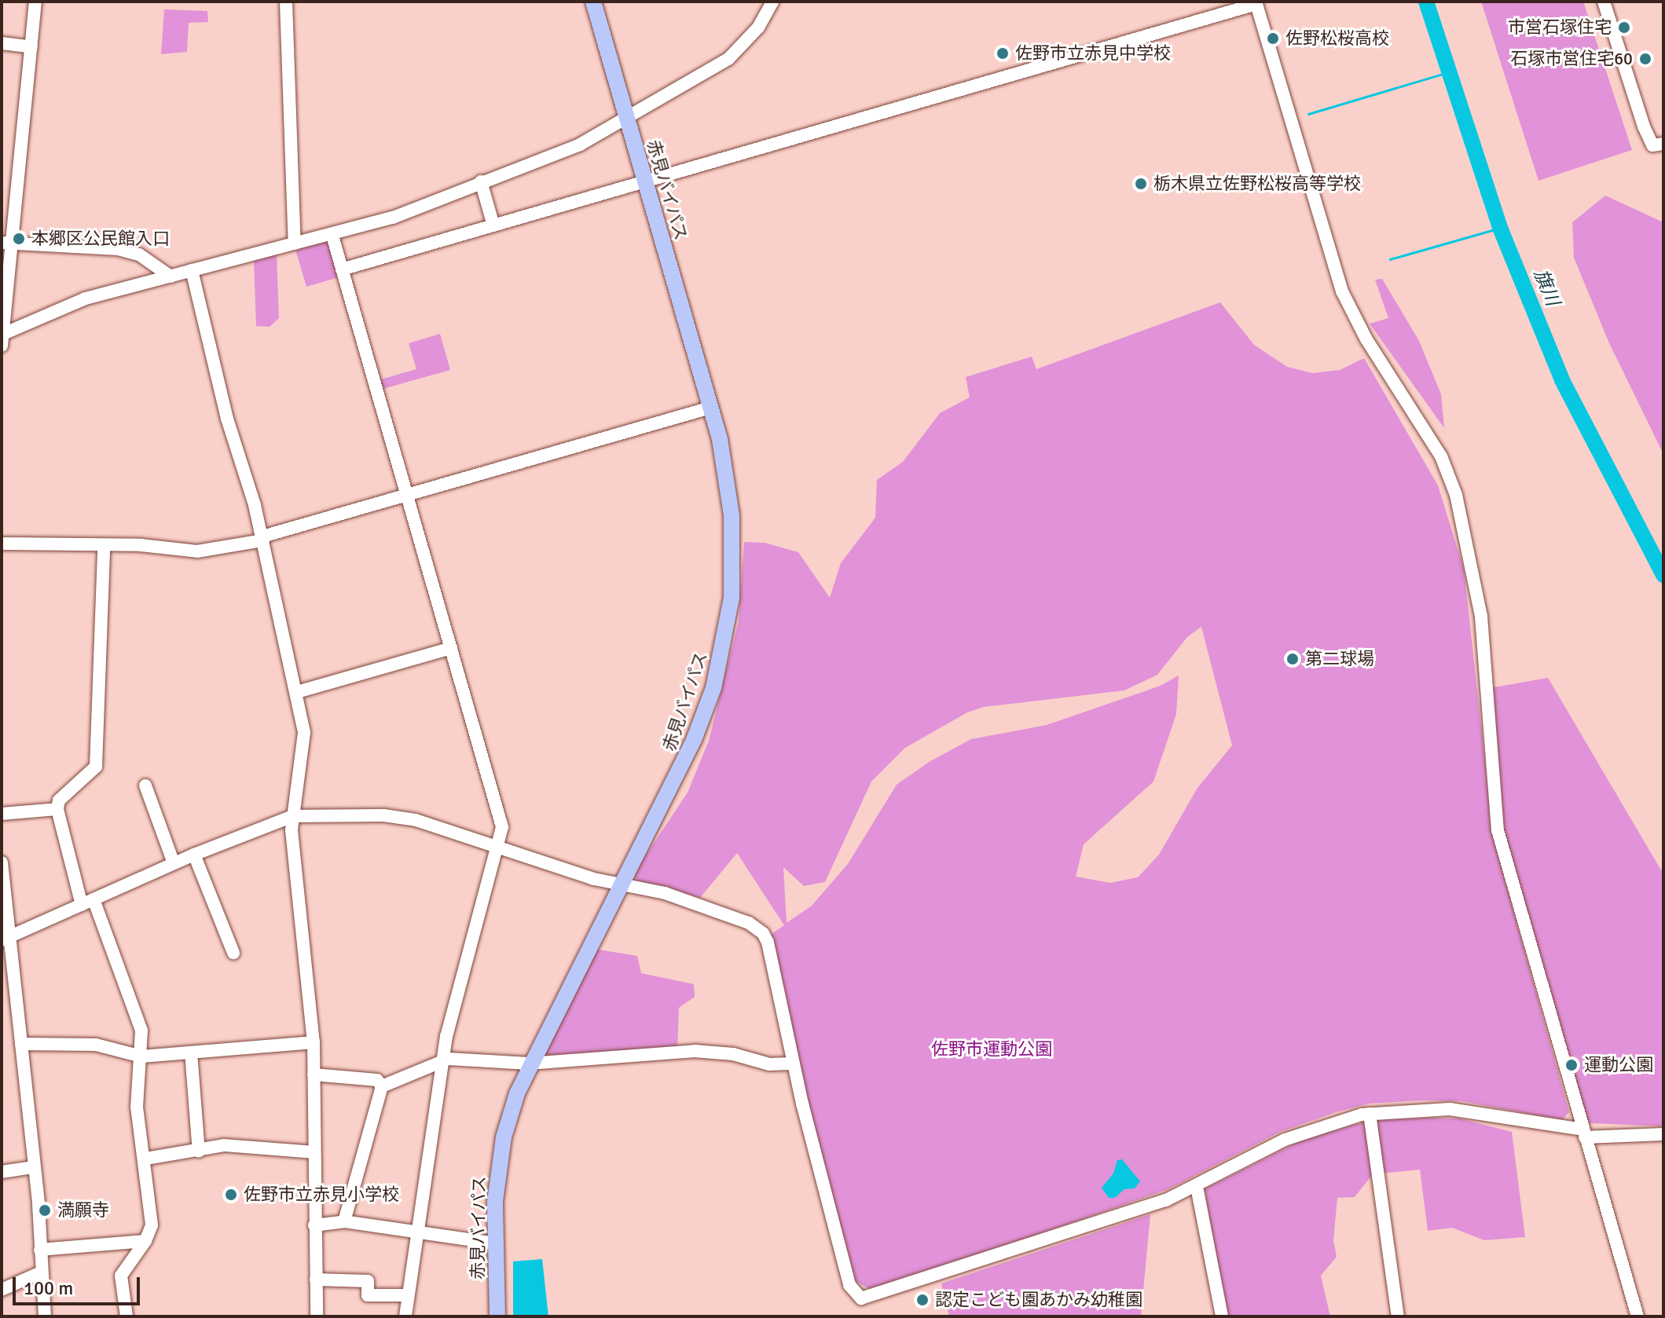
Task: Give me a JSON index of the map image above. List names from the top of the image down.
{
  "streets": {
    "main road": ["赤見バイパス"]
  },
  "water": ["旗川"],
  "parks": ["佐野市運動公園"],
  "places": [
    "市営石塚住宅",
    "佐野松桜高校",
    "佐野市立赤見中学校",
    "石塚市営住宅60",
    "栃木県立佐野松桜高等学校",
    "本郷区公民館入口",
    "第二球場",
    "運動公園",
    "佐野市立赤見小学校",
    "満願寺",
    "認定こども園あかみ幼稚園"
  ],
  "scale_bar": "100 m"
}
